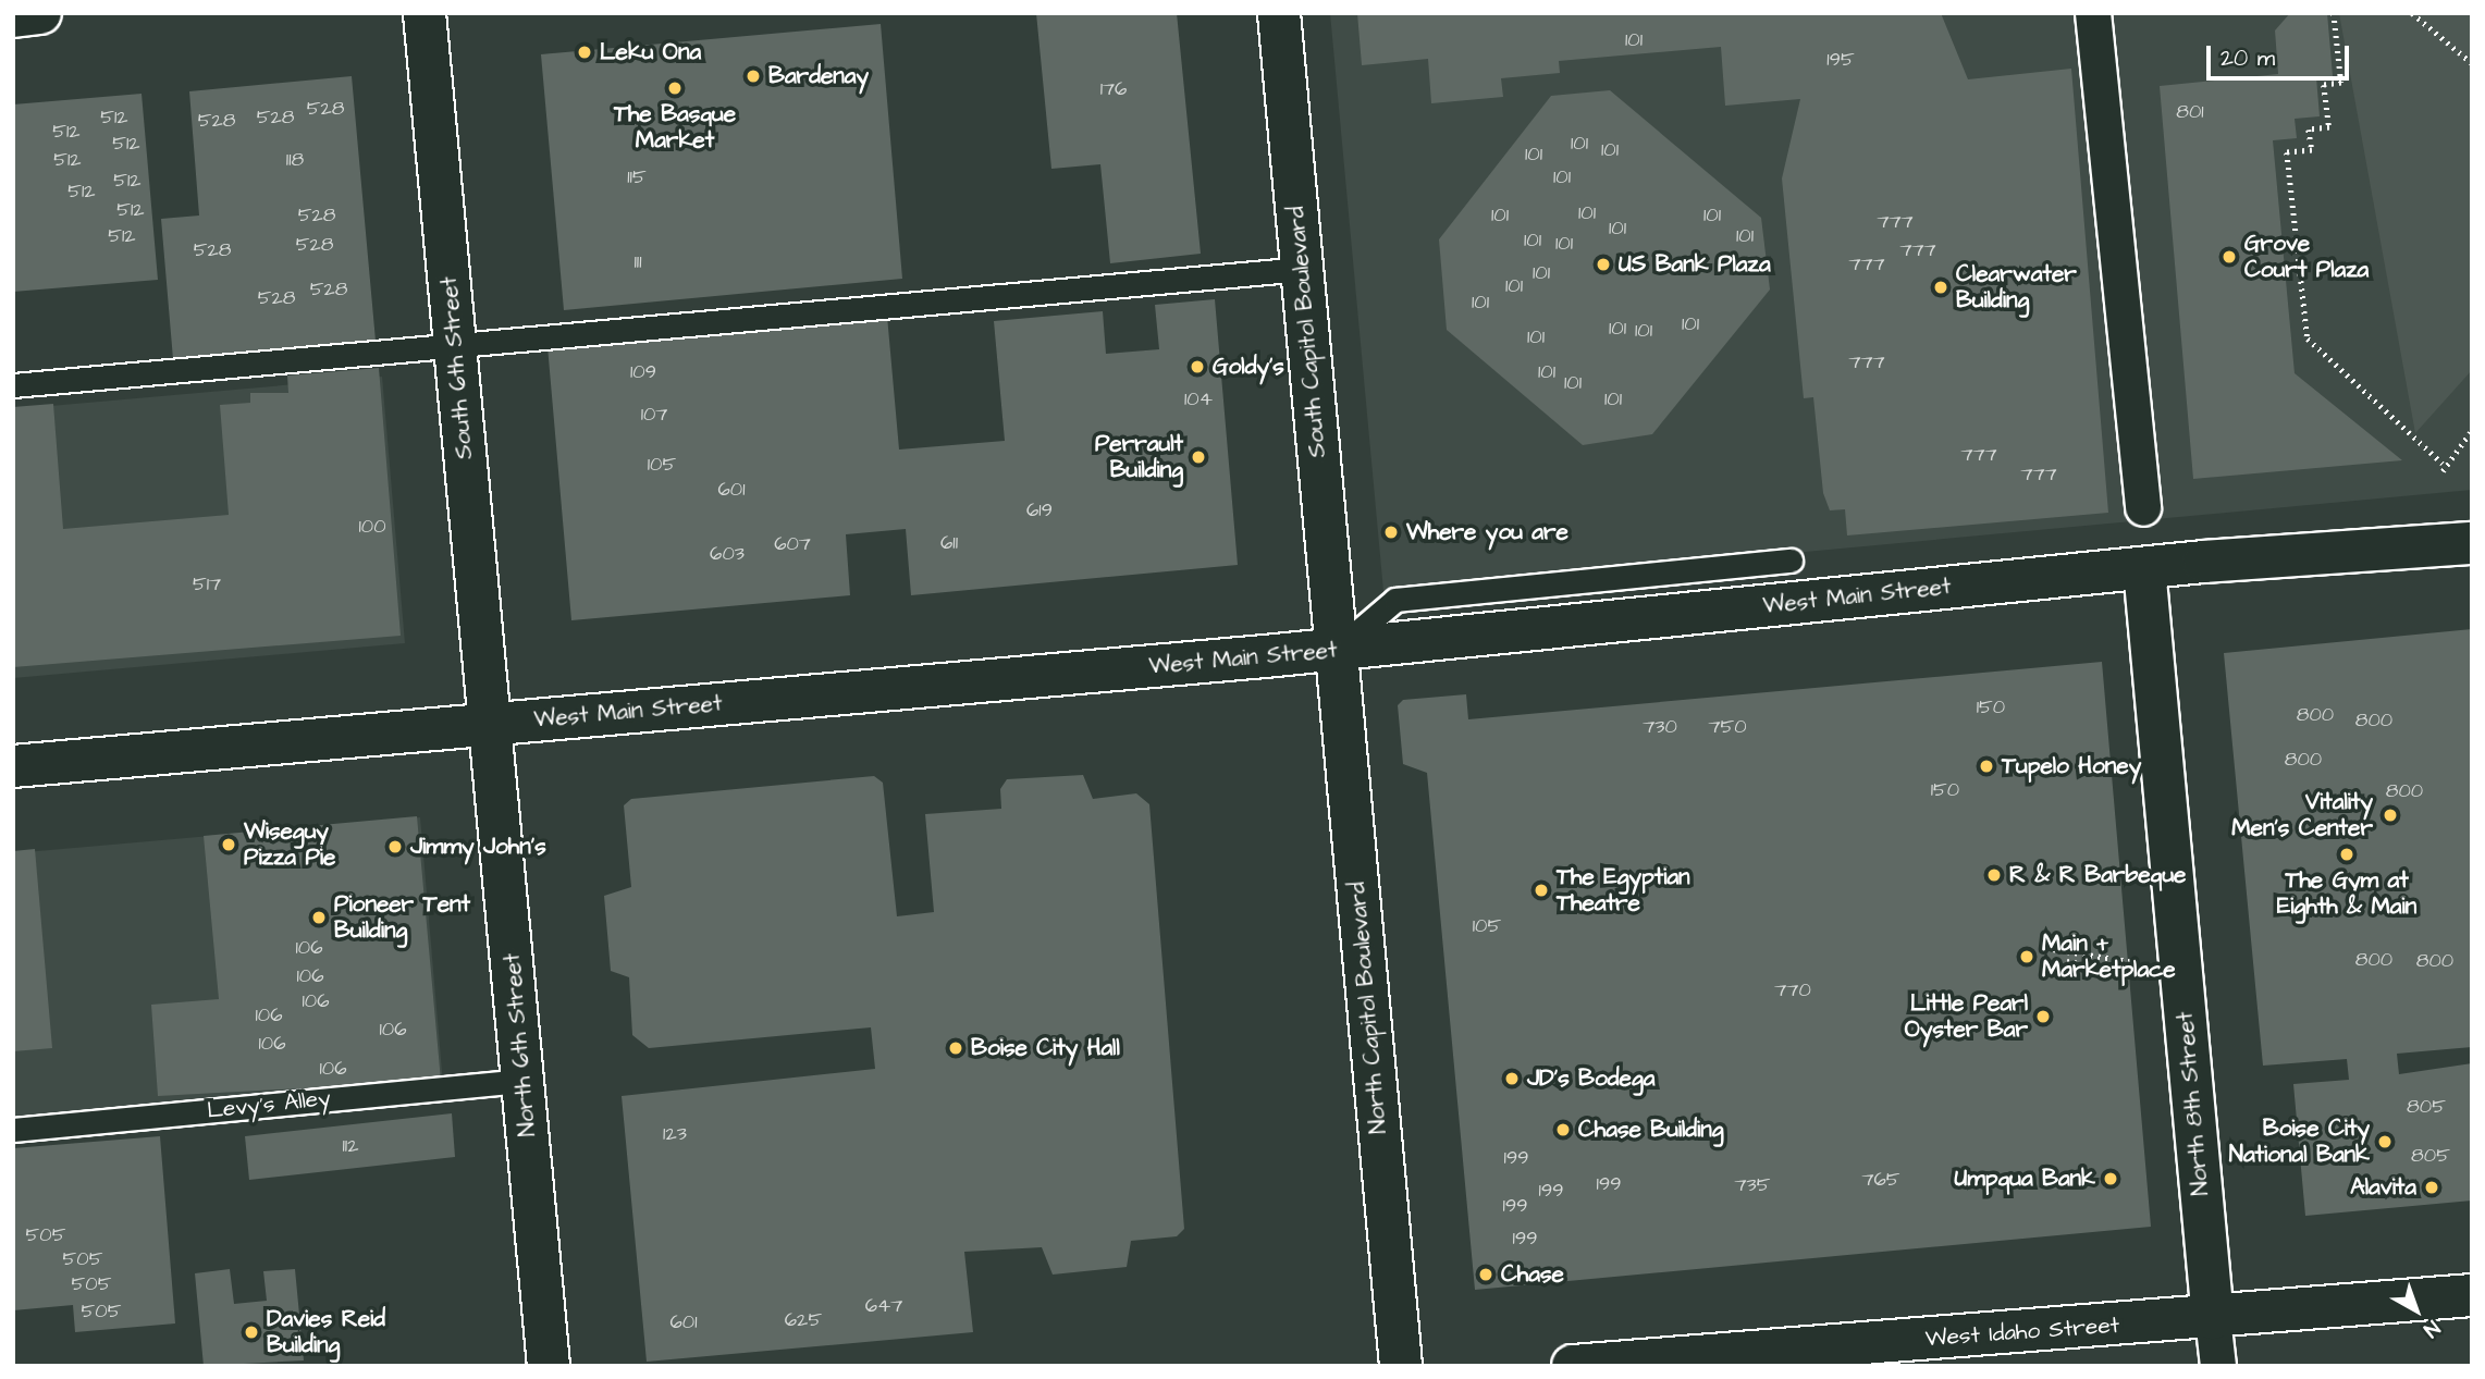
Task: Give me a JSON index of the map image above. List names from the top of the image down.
{
  "streets": {
    "main road": [
      "South Capitol Boulevard",
      "South 6th Street",
      "West Main Street",
      "North Capitol Boulevard",
      "North 6th Street",
      "North 8th Street",
      "West Idaho Street"
    ],
    "lane": ["Levy's Alley"]
  },
  "crossings": [
    ["South Capitol Boulevard", "West Main Street"],
    ["South Capitol Boulevard", "North Capitol Boulevard"],
    ["South 6th Street", "West Main Street"],
    ["South 6th Street", "North 6th Street"],
    ["West Main Street", "North Capitol Boulevard"],
    ["West Main Street", "North 6th Street"],
    ["West Main Street", "North 8th Street"],
    ["North 6th Street", "Levy's Alley"],
    ["North 8th Street", "West Idaho Street"]
  ],
  "places": [
    "Leku Ona",
    "Bardenay",
    "The Basque Market",
    "Grove Court Plaza",
    "US Bank Plaza",
    "Clearwater Building",
    "Goldy's",
    "Perrault Building",
    "Where you are",
    "Tupelo Honey",
    "Vitality Men's Center",
    "Wiseguy Pizza Pie",
    "Jimmy John's",
    "The Gym at Eighth & Main",
    "R & R Barbeque",
    "The Egyptian Theatre",
    "Pioneer Tent Building",
    "Main + Marketplace",
    "Little Pearl Oyster Bar",
    "Boise City Hall",
    "JD's Bodega",
    "Chase Building",
    "Boise City National Bank",
    "Umpqua Bank",
    "Alavita",
    "Chase",
    "Davies Reid Building"
  ],
  "house_numbers": [
    "101",
    "195",
    "176",
    "528",
    "801",
    "512",
    "528",
    "528",
    "512",
    "512",
    "101",
    "101",
    "101",
    "512",
    "118",
    "115",
    "101",
    "512",
    "512",
    "512",
    "101",
    "528",
    "101",
    "101",
    "777",
    "101",
    "512",
    "101",
    "101",
    "101",
    "528",
    "528",
    "777",
    "111",
    "777",
    "101",
    "101",
    "528",
    "528",
    "101",
    "101",
    "101",
    "101",
    "101",
    "777",
    "109",
    "101",
    "101",
    "104",
    "101",
    "107",
    "777",
    "105",
    "777",
    "601",
    "619",
    "100",
    "611",
    "607",
    "603",
    "517",
    "150",
    "800",
    "800",
    "730",
    "750",
    "800",
    "150",
    "800",
    "105",
    "106",
    "800",
    "800",
    "106",
    "770",
    "106",
    "106",
    "106",
    "106",
    "106",
    "805",
    "123",
    "112",
    "805",
    "199",
    "765",
    "199",
    "735",
    "199",
    "199",
    "505",
    "199",
    "505",
    "505",
    "647",
    "505",
    "625",
    "601"
  ],
  "scale_bar": "20 m",
  "north": "bottom right"
}
